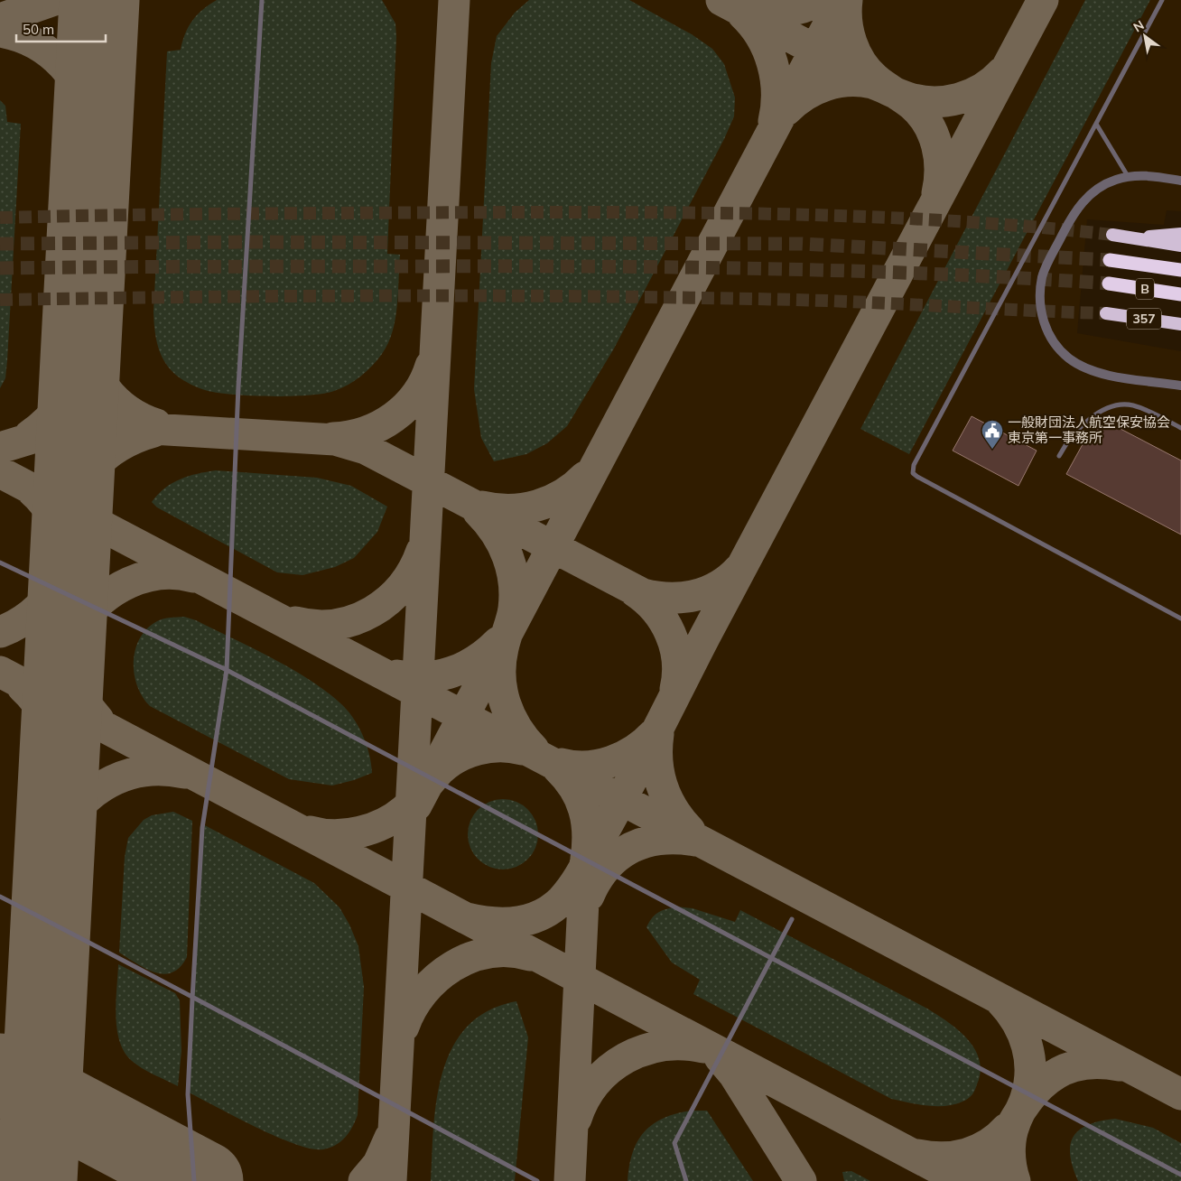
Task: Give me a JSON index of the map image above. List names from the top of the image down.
{
  "streets": {
    "highway": ["B", "357"]
  },
  "places": {
    "public building": ["一般財団法人航空保安協会 東京第一事務所"]
  },
  "scale_bar": "50 m",
  "north": "top left"
}
